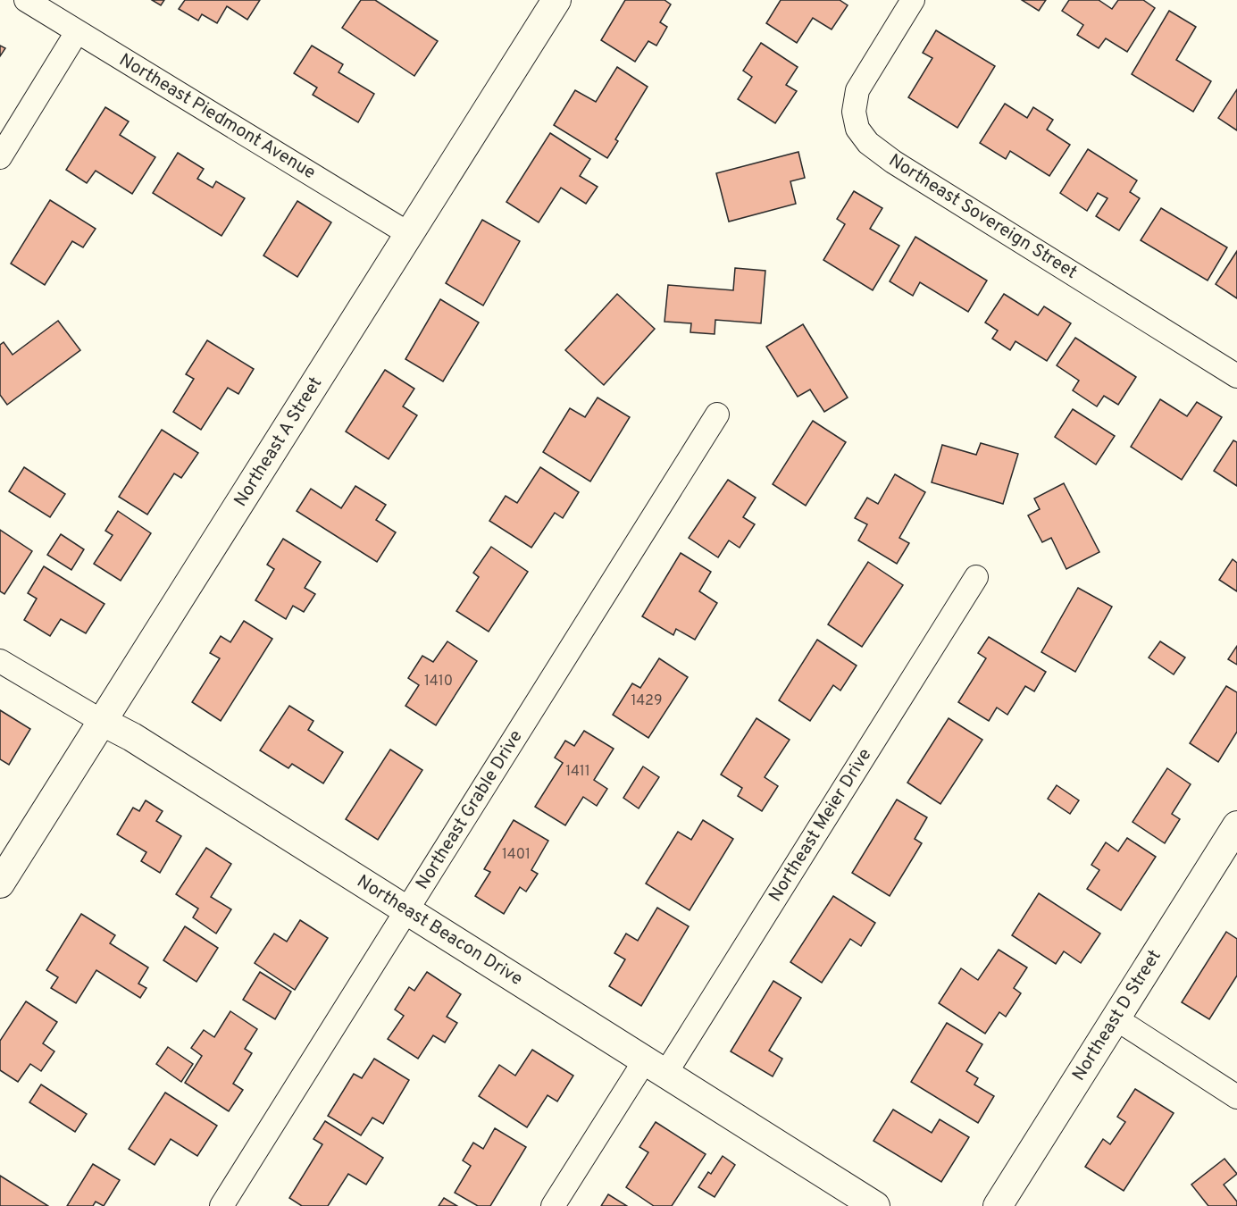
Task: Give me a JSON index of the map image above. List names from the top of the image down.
{
  "streets": {
    "street": [
      "Northeast Piedmont Avenue",
      "Northeast Sovereign Street",
      "Northeast A Street",
      "Northeast Grable Drive",
      "Northeast Meier Drive",
      "Northeast Beacon Drive",
      "Northeast D Street"
    ]
  },
  "crossings": [
    ["Northeast Piedmont Avenue", "Northeast A Street"],
    ["Northeast A Street", "Northeast Beacon Drive"],
    ["Northeast Grable Drive", "Northeast Beacon Drive"],
    ["Northeast Meier Drive", "Northeast Beacon Drive"]
  ],
  "house_numbers": [
    "1410",
    "1429",
    "1411",
    "1401"
  ]
}
